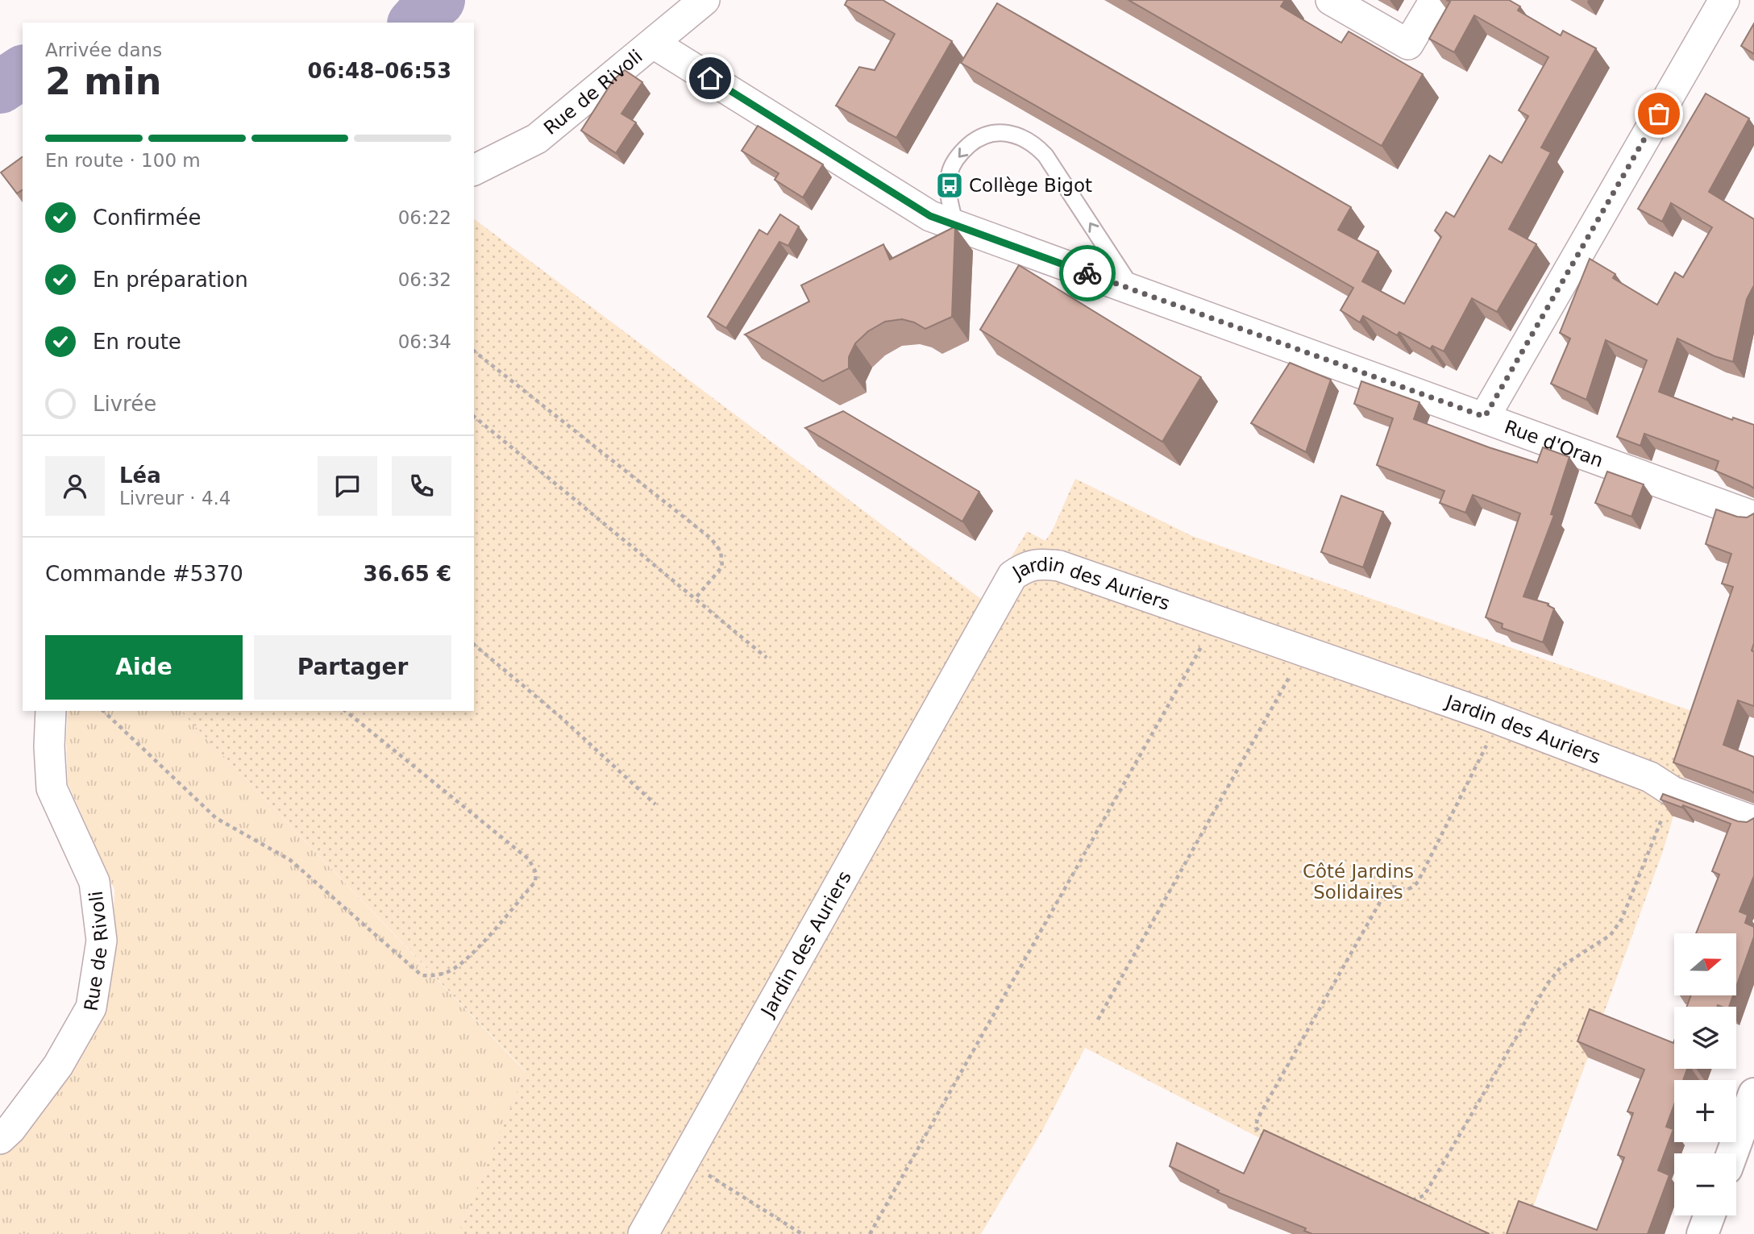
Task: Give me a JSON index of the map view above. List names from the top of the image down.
{
  "streets": {
    "street": ["Rue de Rivoli", "Rue d'Oran", "Jardin des Auriers"]
  },
  "crossings": [
    ["Rue de Rivoli", "Rue d'Oran"]
  ],
  "parks": ["Côté Jardins Solidaires"],
  "places": {
    "bus stop": ["Collège Bigot"]
  },
  "north": "right",
  "page": {
    "heading": ["2 min", "Arrivée dans", "06:48–06:53"],
    "panel": [
      "Léa",
      "Livreur · 4.4",
      "Commande #5370",
      "36.65 €"
    ],
    "bar": "En route · 100 m",
    "list": [
      ["Confirmée", "06:22"],
      ["En préparation", "06:32"],
      ["En route", "06:34"],
      "Livrée"
    ],
    "buttons": ["Aide", "Partager"],
    "map_buttons": ["+", "−"]
  }
}
